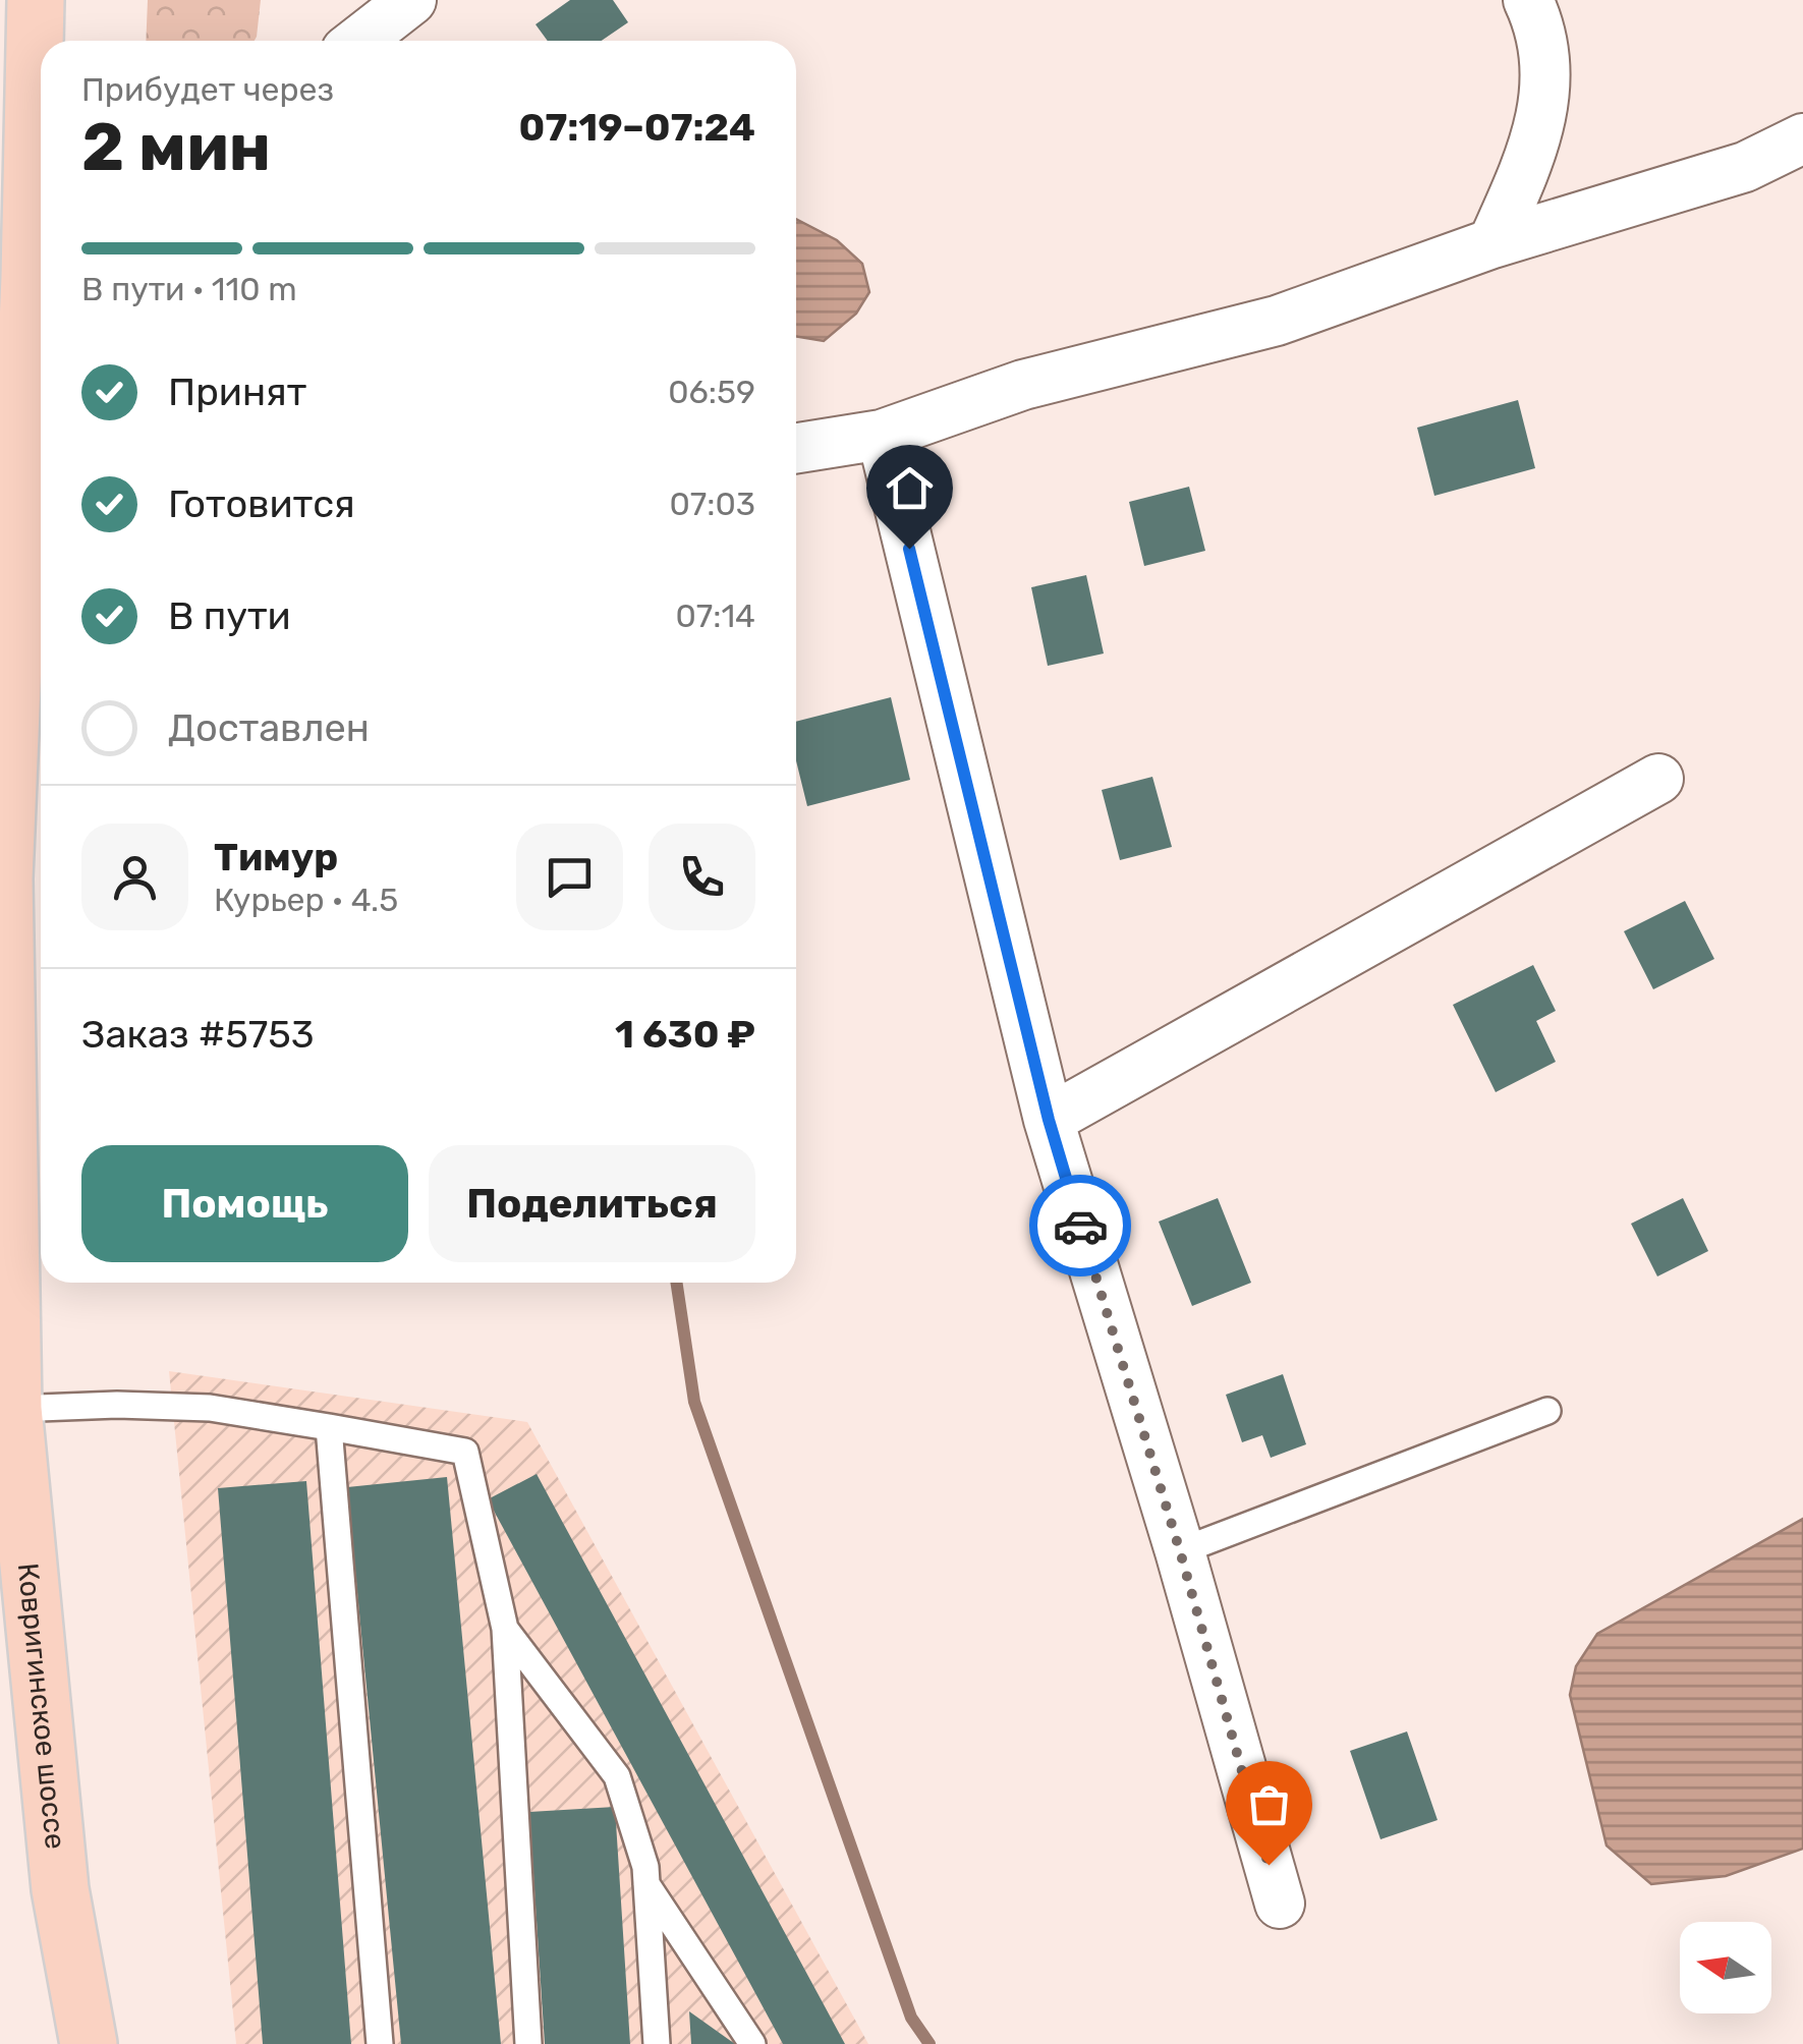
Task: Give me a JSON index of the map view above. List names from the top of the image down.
{
  "streets": {
    "main road": ["Ковригинское шоссе"]
  },
  "north": "left",
  "page": {
    "heading": ["2 мин", "Прибудет через", "07:19–07:24"],
    "panel": [
      "Тимур",
      "Курьер · 4.5",
      "Заказ #5753",
      "1 630 ₽"
    ],
    "bar": "В пути · 110 m",
    "list": [
      ["Принят", "06:59"],
      ["Готовится", "07:03"],
      ["В пути", "07:14"],
      "Доставлен"
    ],
    "buttons": ["Помощь", "Поделиться"]
  }
}
